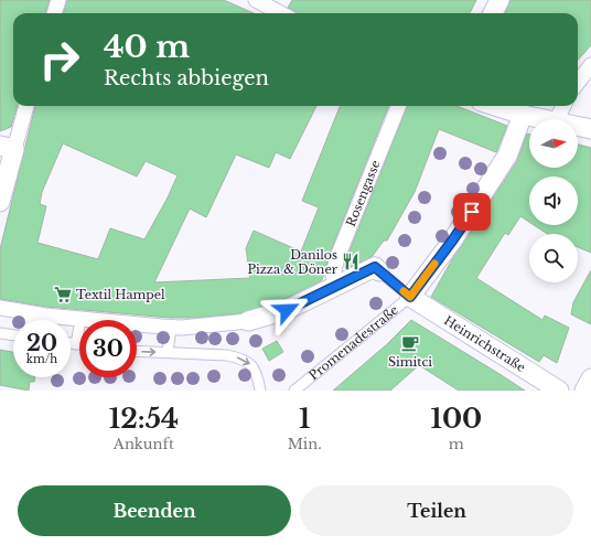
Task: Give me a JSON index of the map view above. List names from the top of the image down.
{
  "streets": {
    "street": ["Rosengasse", "Promenadestraße", "Heinrichstraße"]
  },
  "crossings": [
    ["Promenadestraße", "Heinrichstraße"]
  ],
  "places": {
    "restaurant": ["Danilos Pizza & Döner"],
    "supermarket": ["Textil Hampel"],
    "cafe": ["Simitci"]
  },
  "north": "right",
  "page": {
    "turn": ["40 m", "Rechts abbiegen"],
    "speed": "20 km/h",
    "limit": "30",
    "eta": [
      "12:54",
      "Ankunft",
      "1",
      "Min.",
      "100",
      "m"
    ],
    "buttons": ["Beenden", "Teilen"]
  }
}
